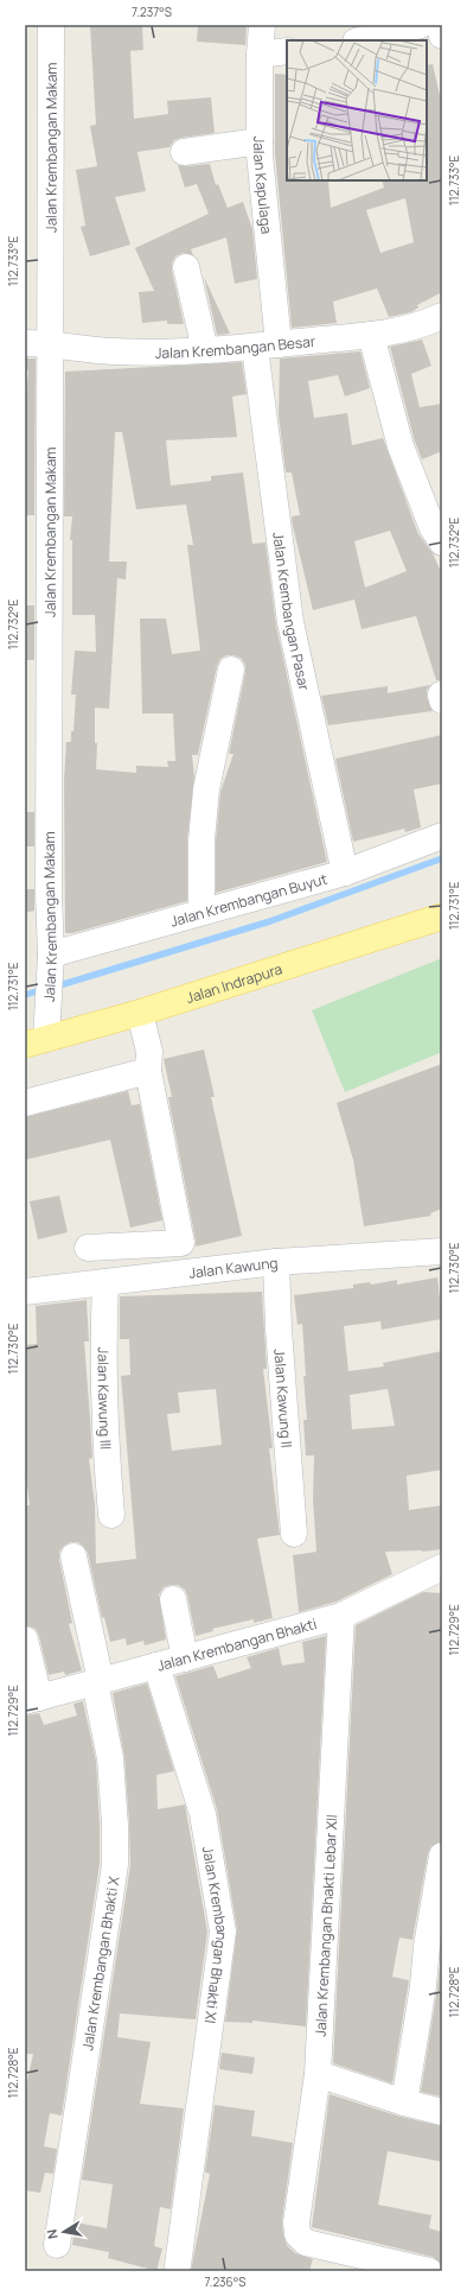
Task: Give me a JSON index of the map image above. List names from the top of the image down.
{
  "streets": {
    "main road": ["Jalan Indrapura"],
    "street": [
      "Jalan Krembangan Makam",
      "Jalan Kapulaga",
      "Jalan Krembangan Besar",
      "Jalan Krembangan Pasar",
      "Jalan Krembangan Buyut",
      "Jalan Kawung",
      "Jalan Kawung III",
      "Jalan Kawung II",
      "Jalan Krembangan Bhakti",
      "Jalan Krembangan Bhakti Lebar XII",
      "Jalan Krembangan Bhakti XI",
      "Jalan Krembangan Bhakti X"
    ]
  },
  "crossings": [
    ["Jalan Krembangan Makam", "Jalan Krembangan Besar"],
    ["Jalan Krembangan Makam", "Jalan Krembangan Buyut"],
    ["Jalan Krembangan Makam", "Jalan Indrapura"],
    ["Jalan Kapulaga", "Jalan Krembangan Besar"],
    ["Jalan Kapulaga", "Jalan Krembangan Pasar"],
    ["Jalan Krembangan Besar", "Jalan Krembangan Pasar"],
    ["Jalan Krembangan Pasar", "Jalan Krembangan Buyut"],
    ["Jalan Kawung", "Jalan Kawung III"],
    ["Jalan Kawung", "Jalan Kawung II"],
    ["Jalan Krembangan Bhakti", "Jalan Krembangan Bhakti Lebar XII"],
    ["Jalan Krembangan Bhakti", "Jalan Krembangan Bhakti XI"],
    ["Jalan Krembangan Bhakti", "Jalan Krembangan Bhakti X"]
  ],
  "north": "left",
  "coordinates": [
    "7.237°S",
    "112.733°E",
    "112.732°E",
    "112.731°E",
    "112.730°E",
    "112.729°E",
    "112.728°E",
    "7.236°S"
  ]
}
